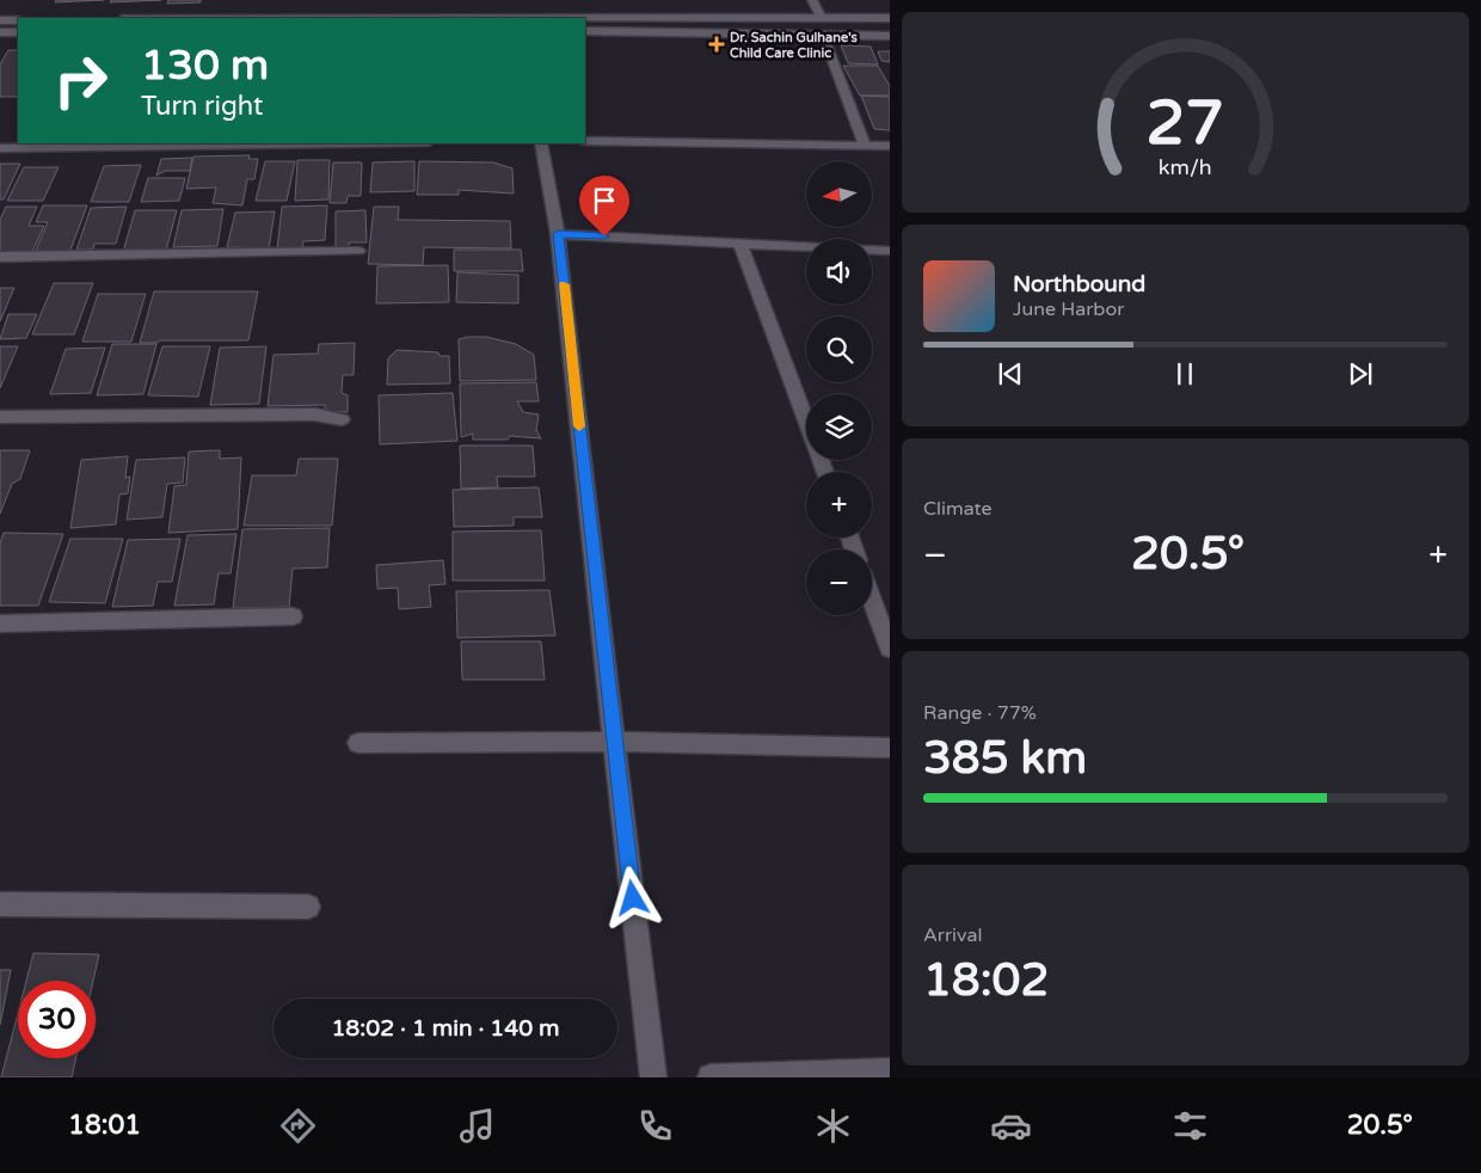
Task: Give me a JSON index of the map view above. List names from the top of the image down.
{
  "places": {
    "health": ["Dr. Sachin Gulhane's Child Care Clinic"]
  },
  "north": "left",
  "page": {
    "turn": ["130 m", "Turn right"],
    "map_buttons": ["+", "−"],
    "song": ["Northbound", "June Harbor"],
    "tile": [
      "Climate",
      ["Range · 77%", "385 km"],
      ["Arrival", "18:02"]
    ],
    "heat": ["−", "20.5°", "+"],
    "limit": "30",
    "trip": "18:02 · 1 min · 140 m",
    "tabs": ["18:01", "20.5°"],
    "gauge": ["27", "km/h"]
  }
}
